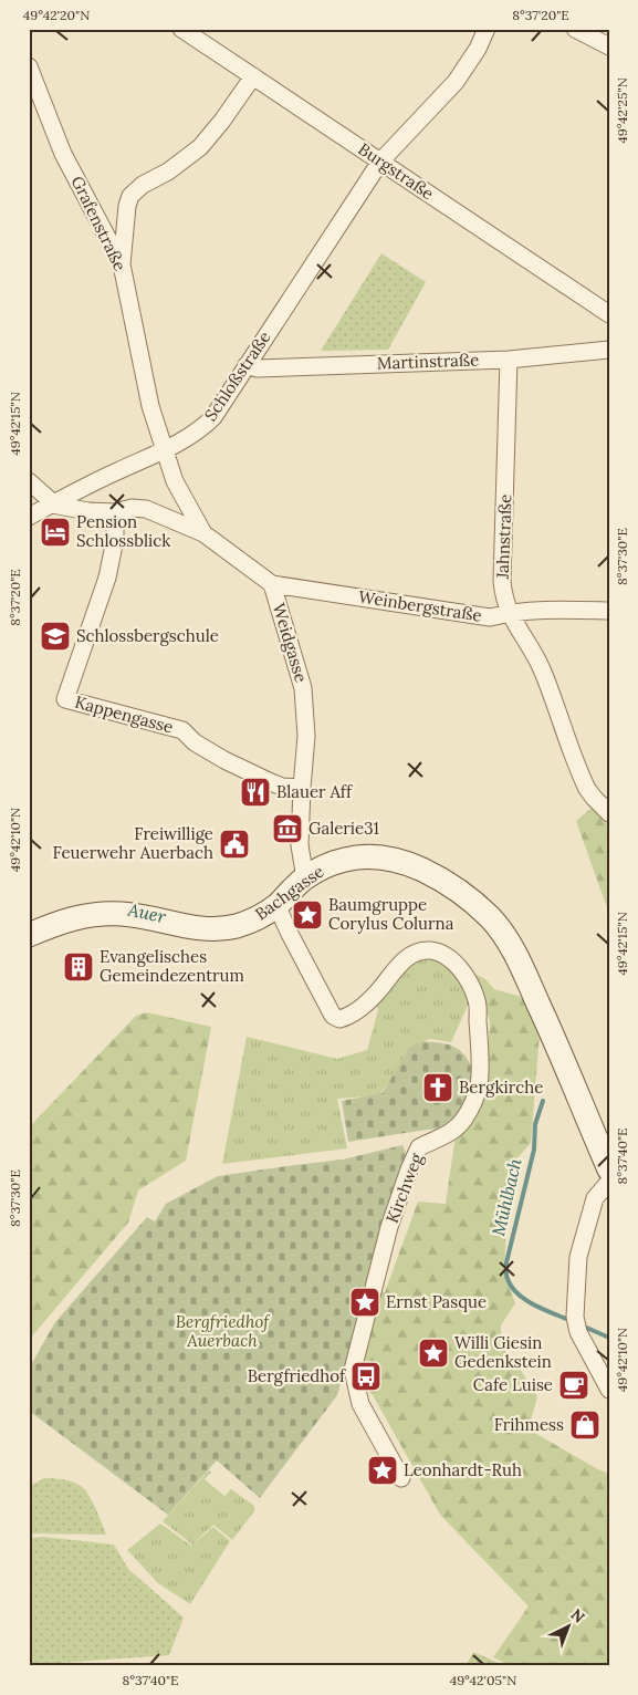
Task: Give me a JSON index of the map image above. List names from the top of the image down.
{
  "streets": {
    "main road": ["Bachgasse"],
    "street": [
      "Burgstraße",
      "Grafenstraße",
      "Martinstraße",
      "Schloßstraße",
      "Jahnstraße",
      "Weinbergstraße",
      "Weidgasse",
      "Kappengasse",
      "Kirchweg"
    ]
  },
  "crossings": [
    ["Burgstraße", "Schloßstraße"],
    ["Grafenstraße", "Schloßstraße"],
    ["Grafenstraße", "Weidgasse"],
    ["Martinstraße", "Schloßstraße"],
    ["Martinstraße", "Jahnstraße"],
    ["Schloßstraße", "Weidgasse"],
    ["Jahnstraße", "Weinbergstraße"],
    ["Weinbergstraße", "Weidgasse"],
    ["Weidgasse", "Kappengasse"],
    ["Weidgasse", "Bachgasse"],
    ["Bachgasse", "Kirchweg"]
  ],
  "water": ["Auer", "Mühlbach"],
  "parks": ["Bergfriedhof Auerbach"],
  "places": {
    "hotel": ["Pension Schlossblick"],
    "school or university": ["Schlossbergschule"],
    "restaurant": ["Blauer Aff"],
    "museum": ["Galerie31"],
    "public building": ["Freiwillige Feuerwehr Auerbach"],
    "place": [
      "Baumgruppe Corylus Colurna",
      "Ernst Pasque",
      "Willi Giesin Gedenkstein",
      "Leonhardt-Ruh"
    ],
    "building": ["Evangelisches Gemeindezentrum"],
    "church": ["Bergkirche"],
    "bus stop": ["Bergfriedhof"],
    "cafe": ["Cafe Luise"],
    "shop": ["Frihmess"]
  },
  "north": "top right",
  "coordinates": [
    "49°42'20\"N",
    "8°37'20\"E",
    "49°42'25\"N",
    "49°42'15\"N",
    "8°37'30\"E",
    "49°42'10\"N",
    "8°37'40\"E",
    "49°42'05\"N"
  ]
}
